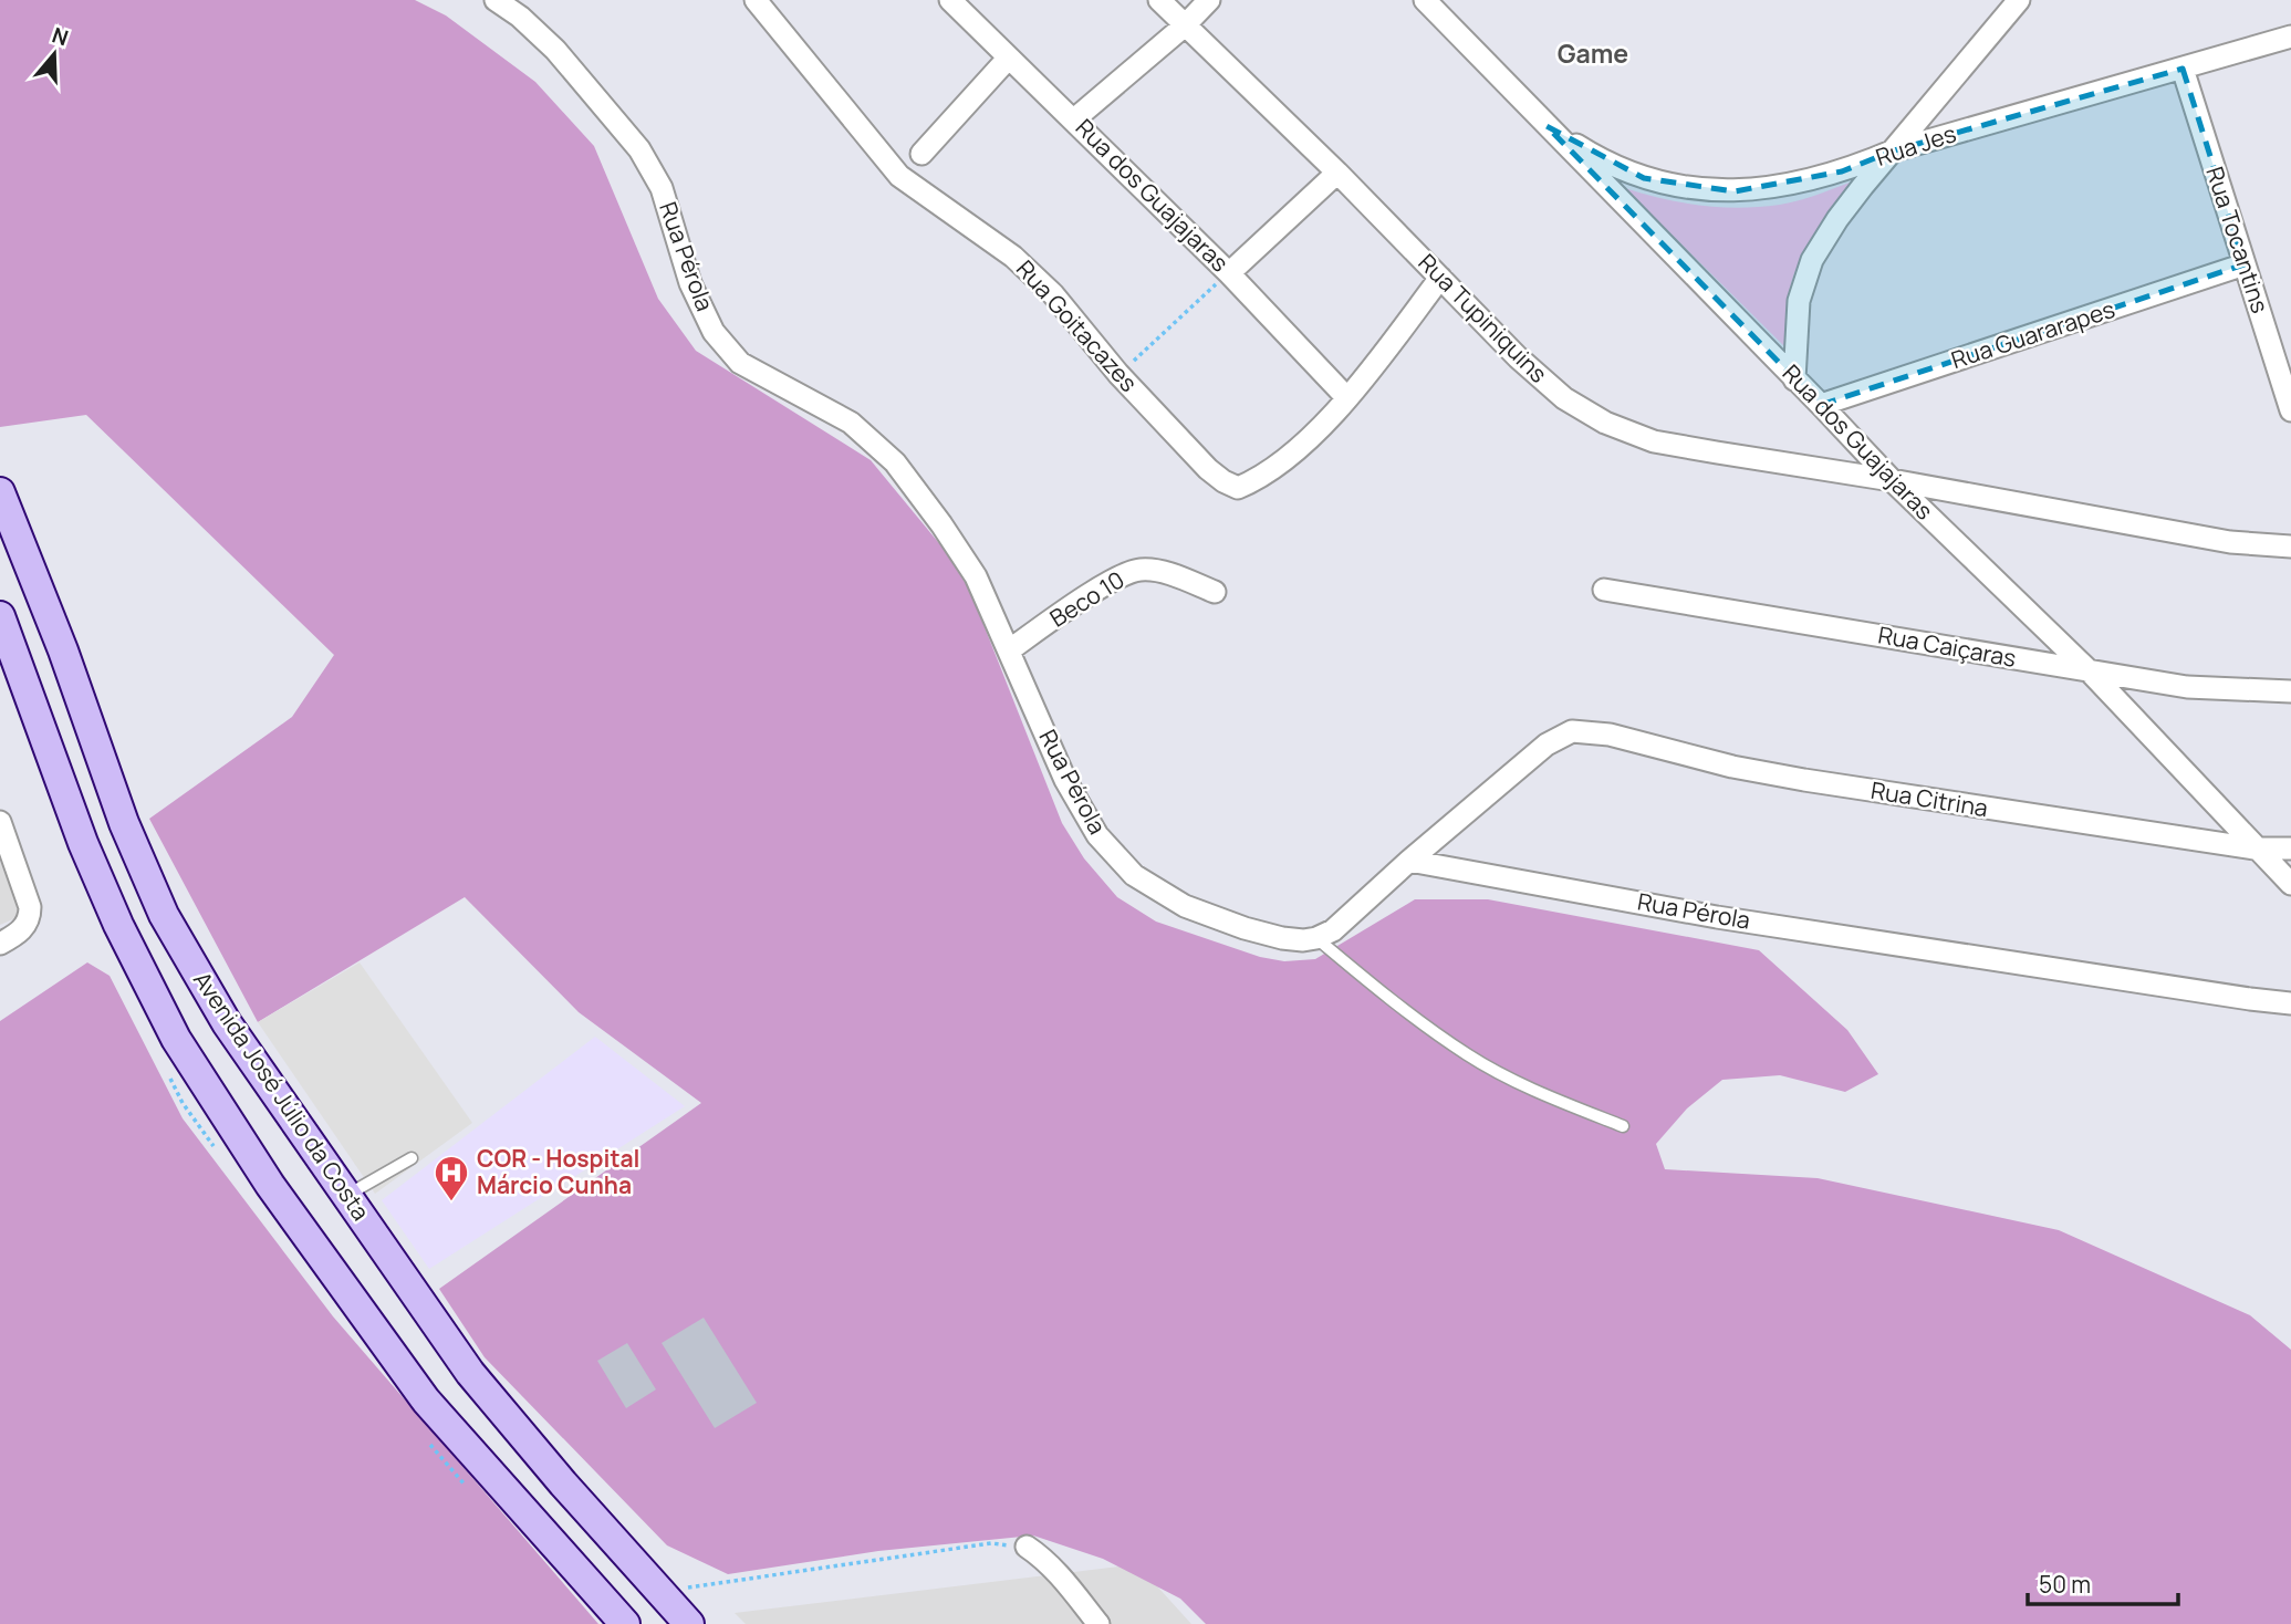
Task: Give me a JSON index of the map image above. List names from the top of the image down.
{
  "streets": {
    "main road": ["Avenida José Júlio da Costa"],
    "street": [
      "Rua Jes",
      "Rua dos Guajajaras",
      "Rua Tocantins",
      "Rua Pérola",
      "Rua Tupiniquins",
      "Rua Goitacazes",
      "Rua Guararapes",
      "Beco 10",
      "Rua Caiçaras",
      "Rua Citrina"
    ]
  },
  "crossings": [
    ["Rua Jes", "Rua dos Guajajaras"],
    ["Rua Jes", "Rua Tocantins"],
    ["Rua dos Guajajaras", "Rua Tupiniquins"],
    ["Rua dos Guajajaras", "Rua Goitacazes"],
    ["Rua dos Guajajaras", "Rua Guararapes"],
    ["Rua dos Guajajaras", "Rua Caiçaras"],
    ["Rua dos Guajajaras", "Rua Citrina"],
    ["Rua Tocantins", "Rua Guararapes"],
    ["Rua Pérola", "Beco 10"],
    ["Rua Pérola", "Rua Citrina"]
  ],
  "districts": ["Game"],
  "places": {
    "hospital": ["COR - Hospital Márcio Cunha"]
  },
  "scale_bar": "50 m",
  "north": "top"
}
